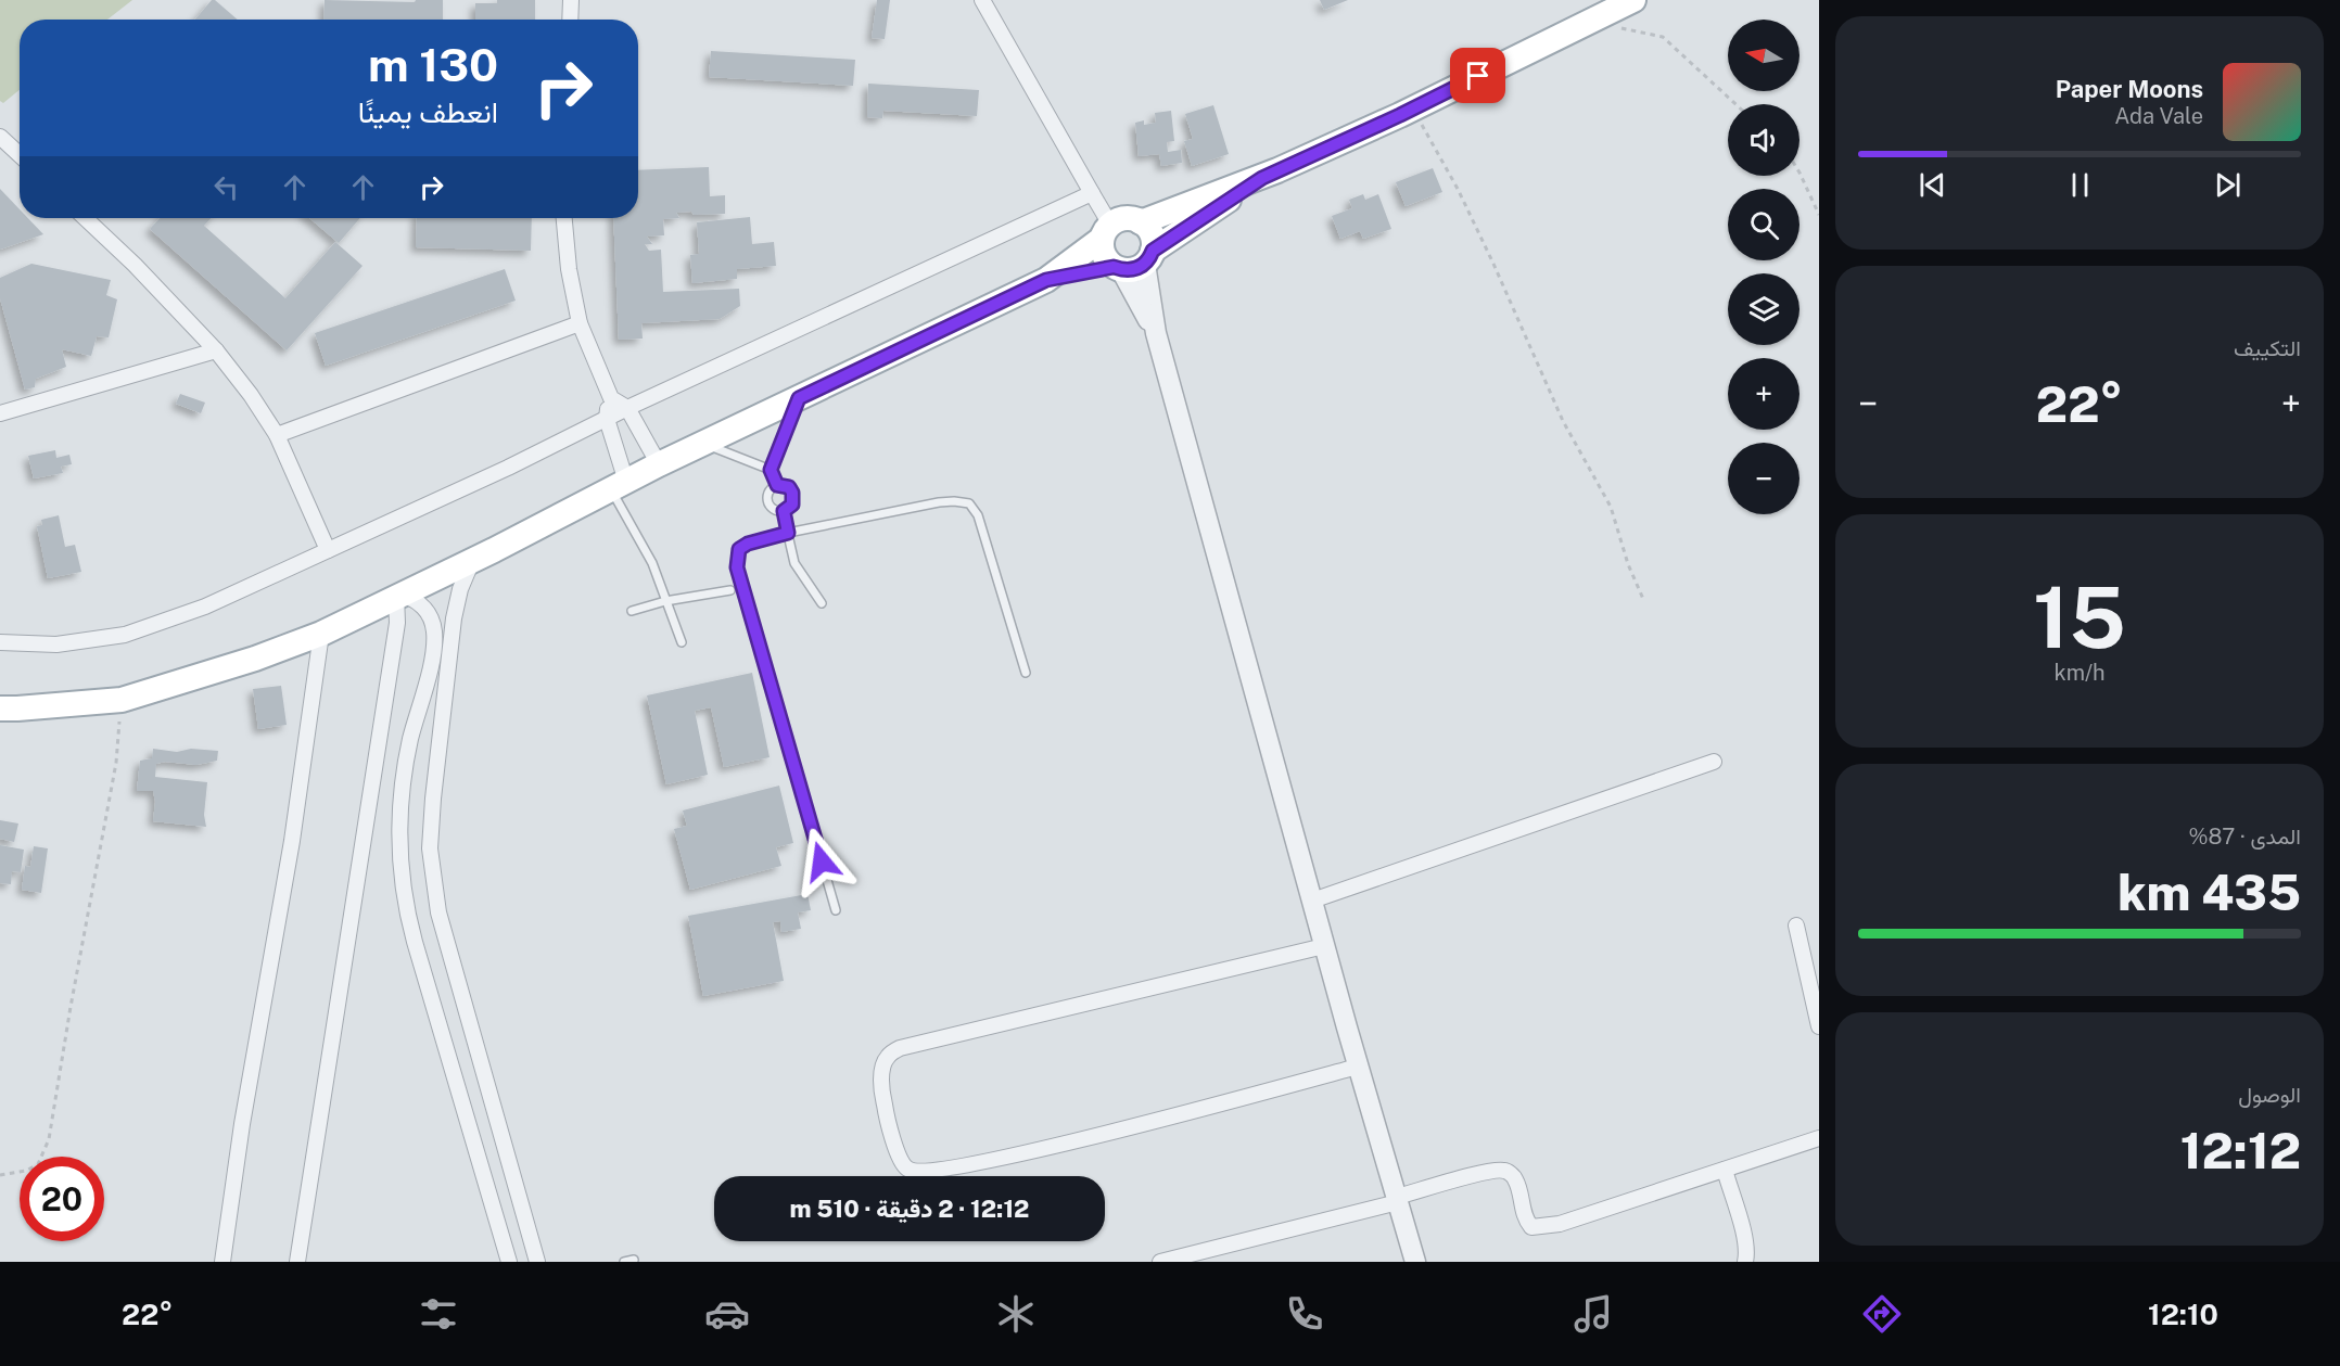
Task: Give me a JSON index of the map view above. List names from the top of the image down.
{
  "north": "left",
  "page": {
    "map_buttons": ["+", "−"],
    "turn": ["130 m", "انعطف يمينًا"],
    "song": ["Paper Moons", "Ada Vale"],
    "tile": [
      "التكييف",
      ["15", "km/h"],
      ["المدى · 87%", "435 km"],
      ["الوصول", "12:12"]
    ],
    "heat": ["−", "22°", "+"],
    "limit": "20",
    "trip": "12:12 · 2 دقيقة · 510 m",
    "tabs": ["12:10", "22°"]
  }
}
